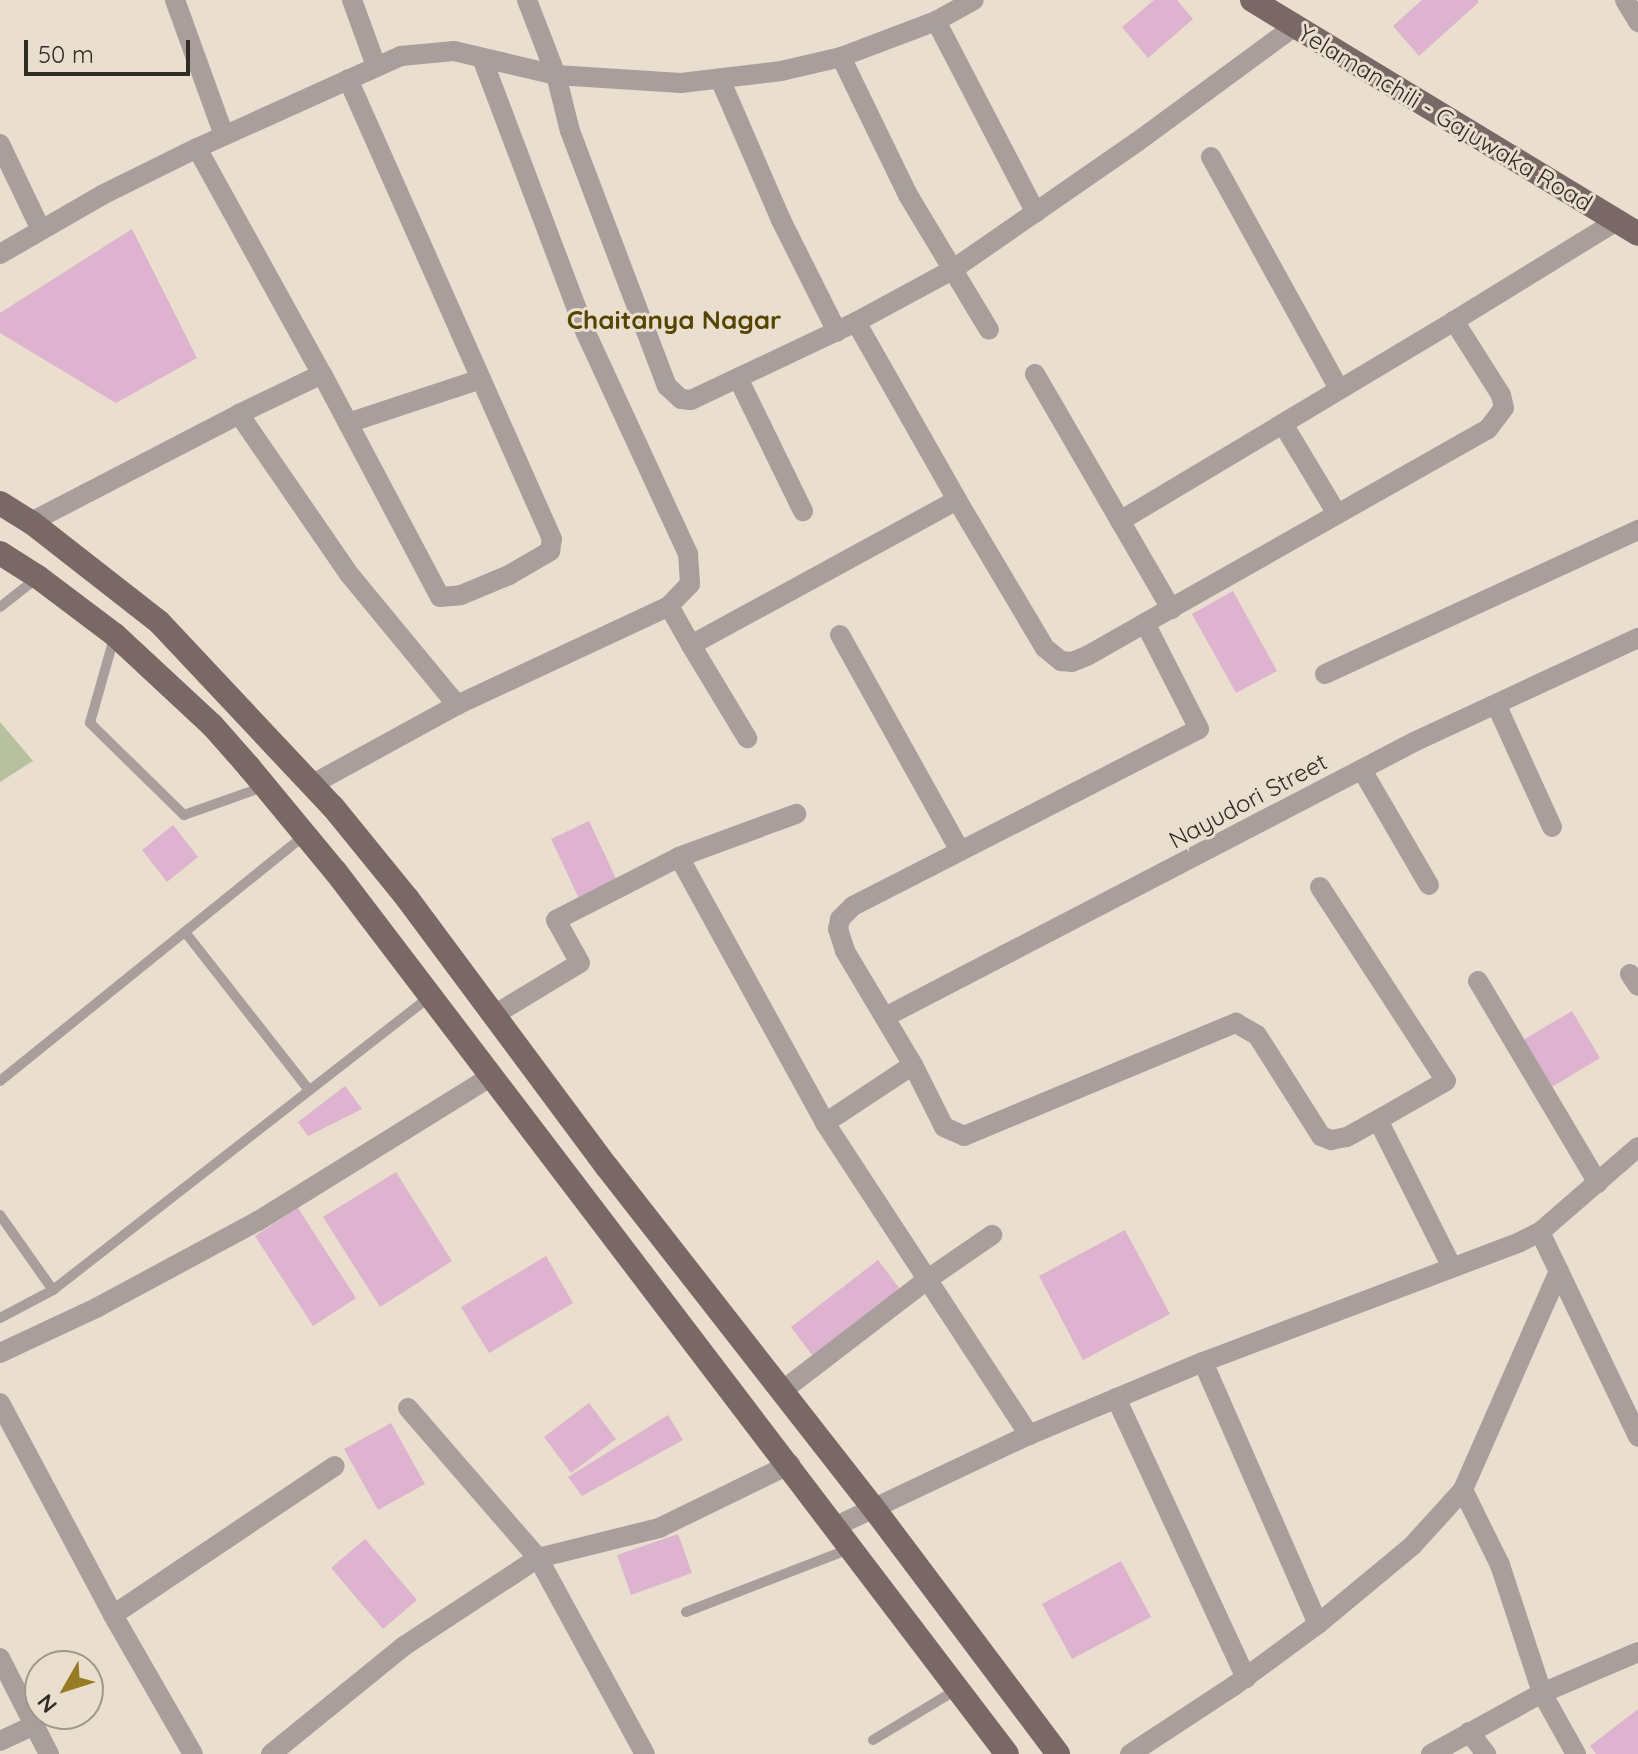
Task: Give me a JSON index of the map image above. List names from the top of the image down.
{
  "streets": {
    "main road": ["Yelamanchili - Gajuwaka Road"],
    "street": ["Nayudori Street"]
  },
  "districts": ["Chaitanya Nagar"],
  "scale_bar": "50 m",
  "north": "bottom left"
}
